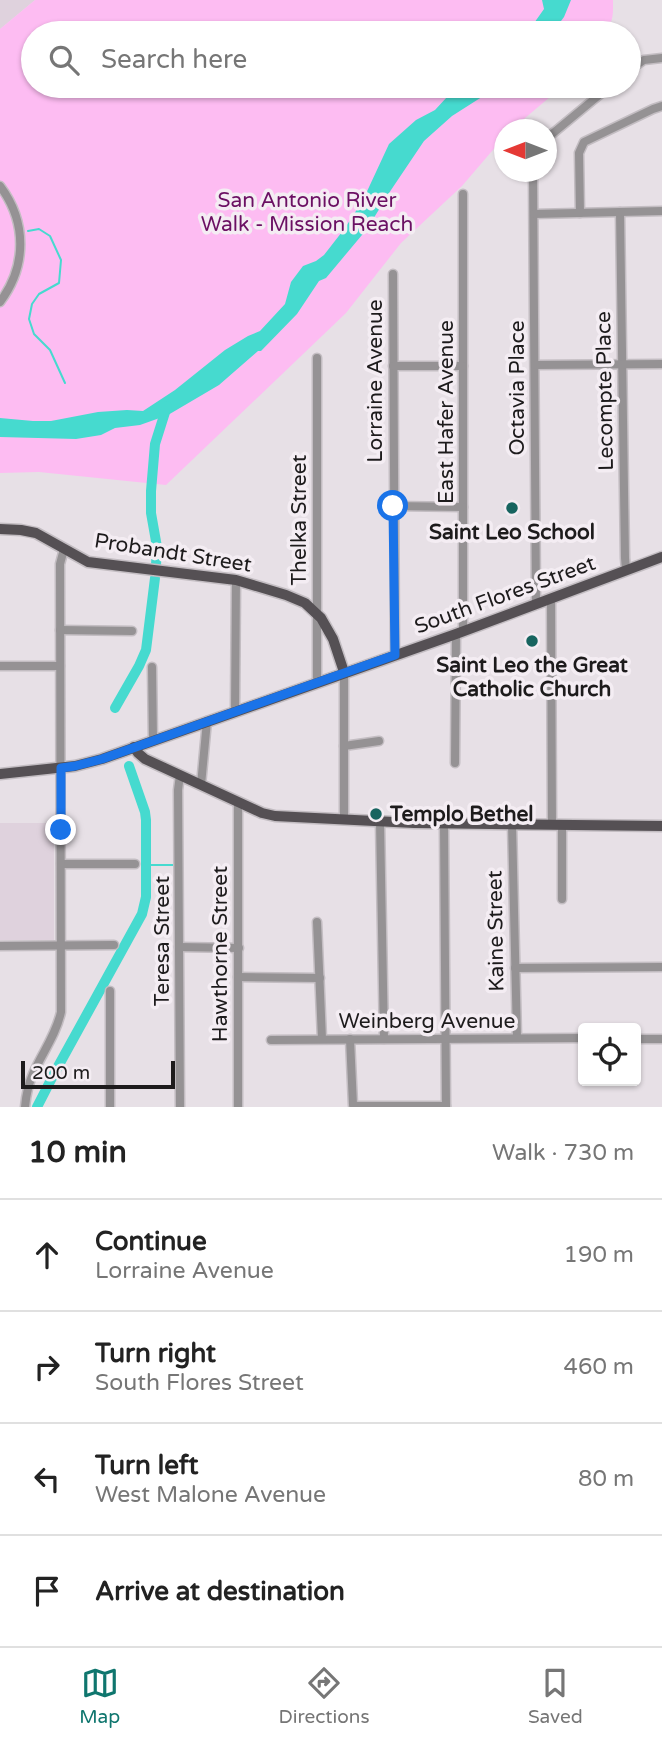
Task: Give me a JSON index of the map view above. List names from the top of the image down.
{
  "streets": {
    "main road": ["Probandt Street", "South Flores Street"],
    "street": [
      "Lorraine Avenue",
      "Octavia Place",
      "Lecompte Place",
      "East Hafer Avenue",
      "Thelka Street",
      "Kaine Street",
      "Teresa Street",
      "Hawthorne Street",
      "Weinberg Avenue"
    ]
  },
  "crossings": [
    ["Lorraine Avenue", "South Flores Street"],
    ["Octavia Place", "South Flores Street"],
    ["Lecompte Place", "South Flores Street"],
    ["East Hafer Avenue", "South Flores Street"],
    ["Thelka Street", "Probandt Street"],
    ["Thelka Street", "South Flores Street"],
    ["Probandt Street", "South Flores Street"],
    ["Kaine Street", "Weinberg Avenue"]
  ],
  "parks": ["San Antonio River Walk - Mission Reach"],
  "places": ["Saint Leo School", "Saint Leo the Great Catholic Church", "Templo Bethel"],
  "scale_bar": "200 m",
  "north": "left",
  "page": {
    "search": "Search here",
    "scale": "200 m",
    "heading": ["10 min", "Walk · 730 m"],
    "list": [
      ["Continue", "Lorraine Avenue", "190 m"],
      ["Turn right", "South Flores Street", "460 m"],
      ["Turn left", "West Malone Avenue", "80 m"],
      "Arrive at destination"
    ],
    "nav": ["Map", "Directions", "Saved"]
  }
}
